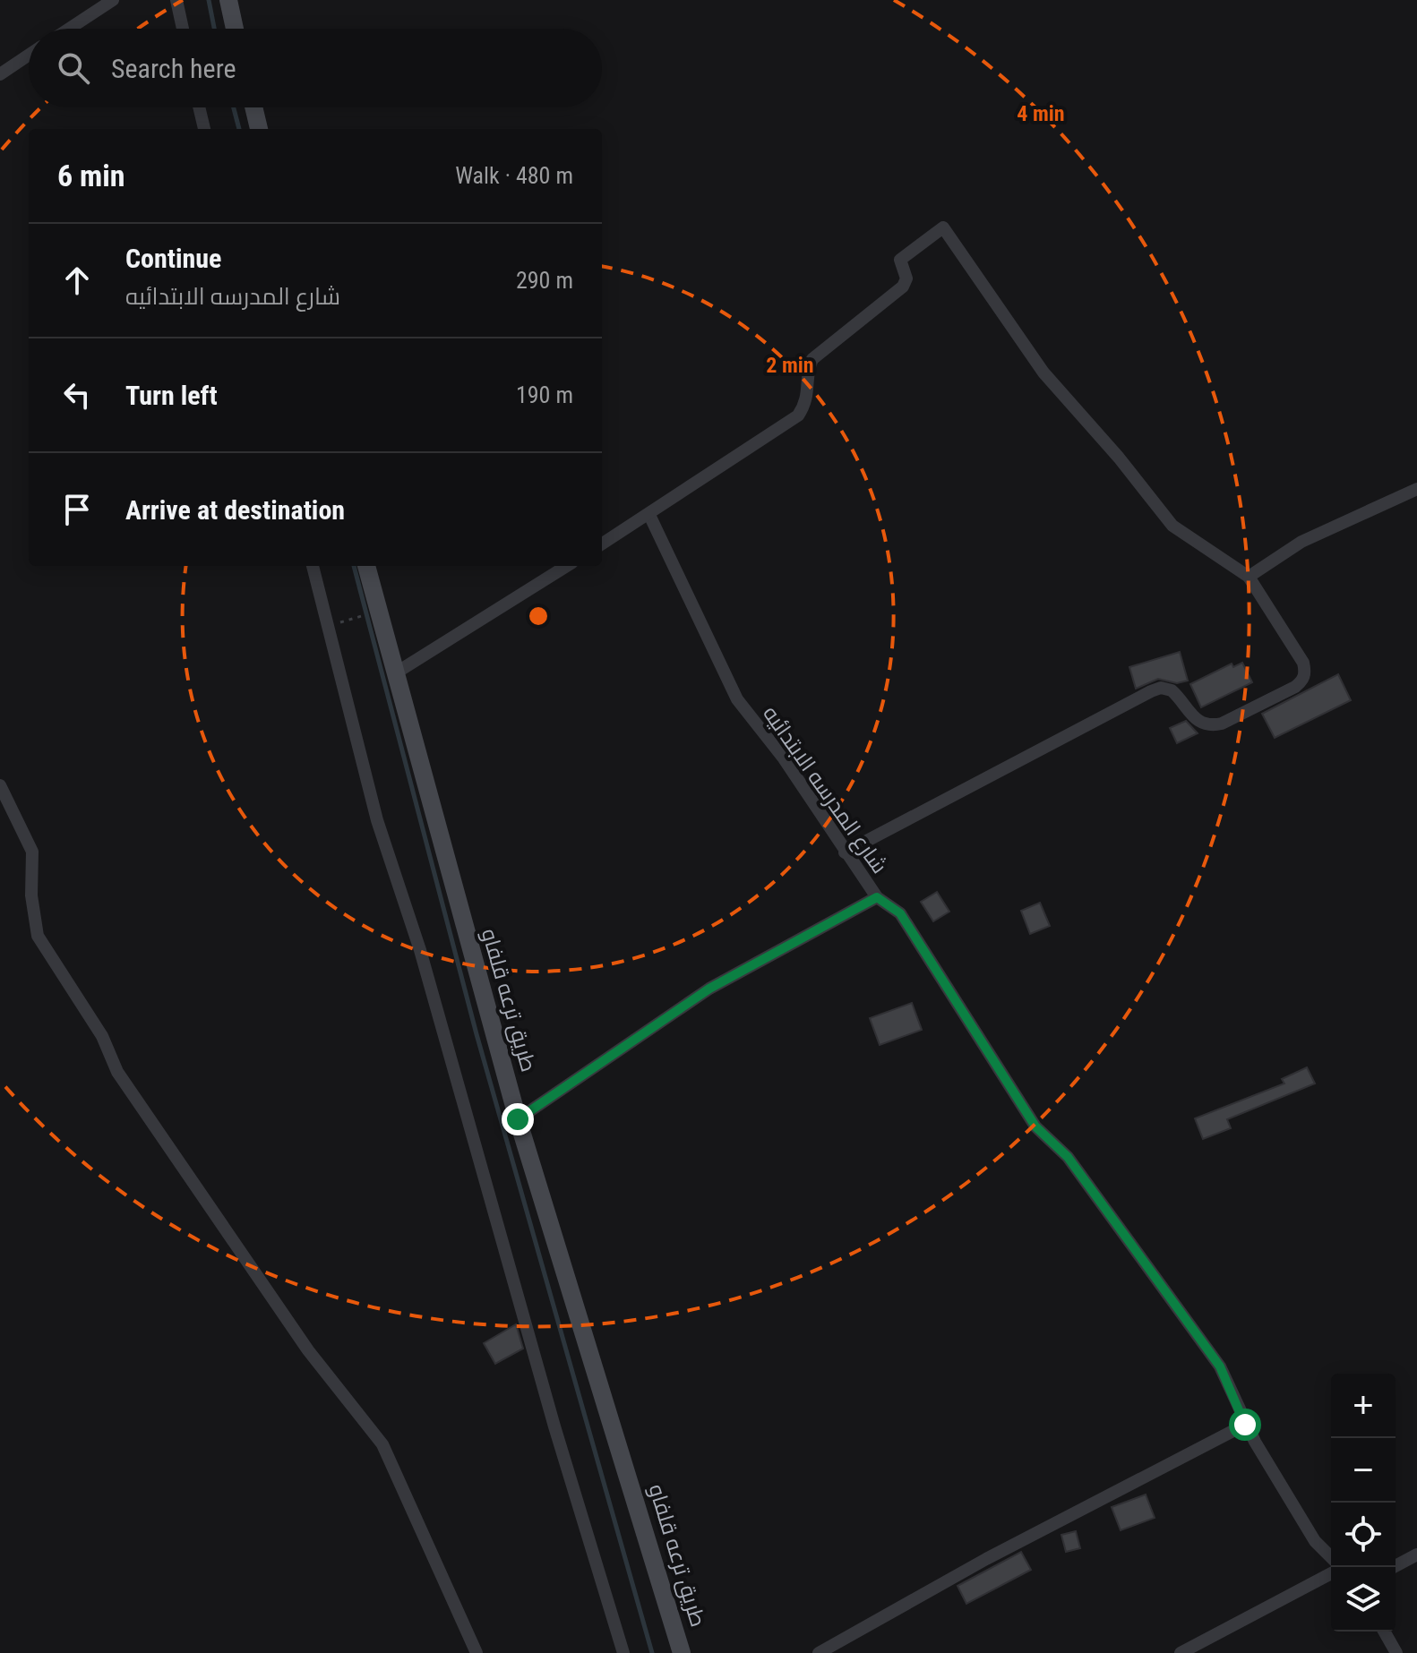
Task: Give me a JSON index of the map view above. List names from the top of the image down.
{
  "streets": {
    "street": ["شارع المدرسه الابتدائيه", "طريق ترعه قلفاو"]
  },
  "page": {
    "search": "Search here",
    "heading": ["6 min", "Walk · 480 m"],
    "list": [
      ["Continue", "شارع المدرسه الابتدائيه", "290 m"],
      ["Turn left", "190 m"],
      "Arrive at destination"
    ],
    "map_buttons": ["+", "−"]
  },
  "rings": ["4 min", "2 min"]
}
